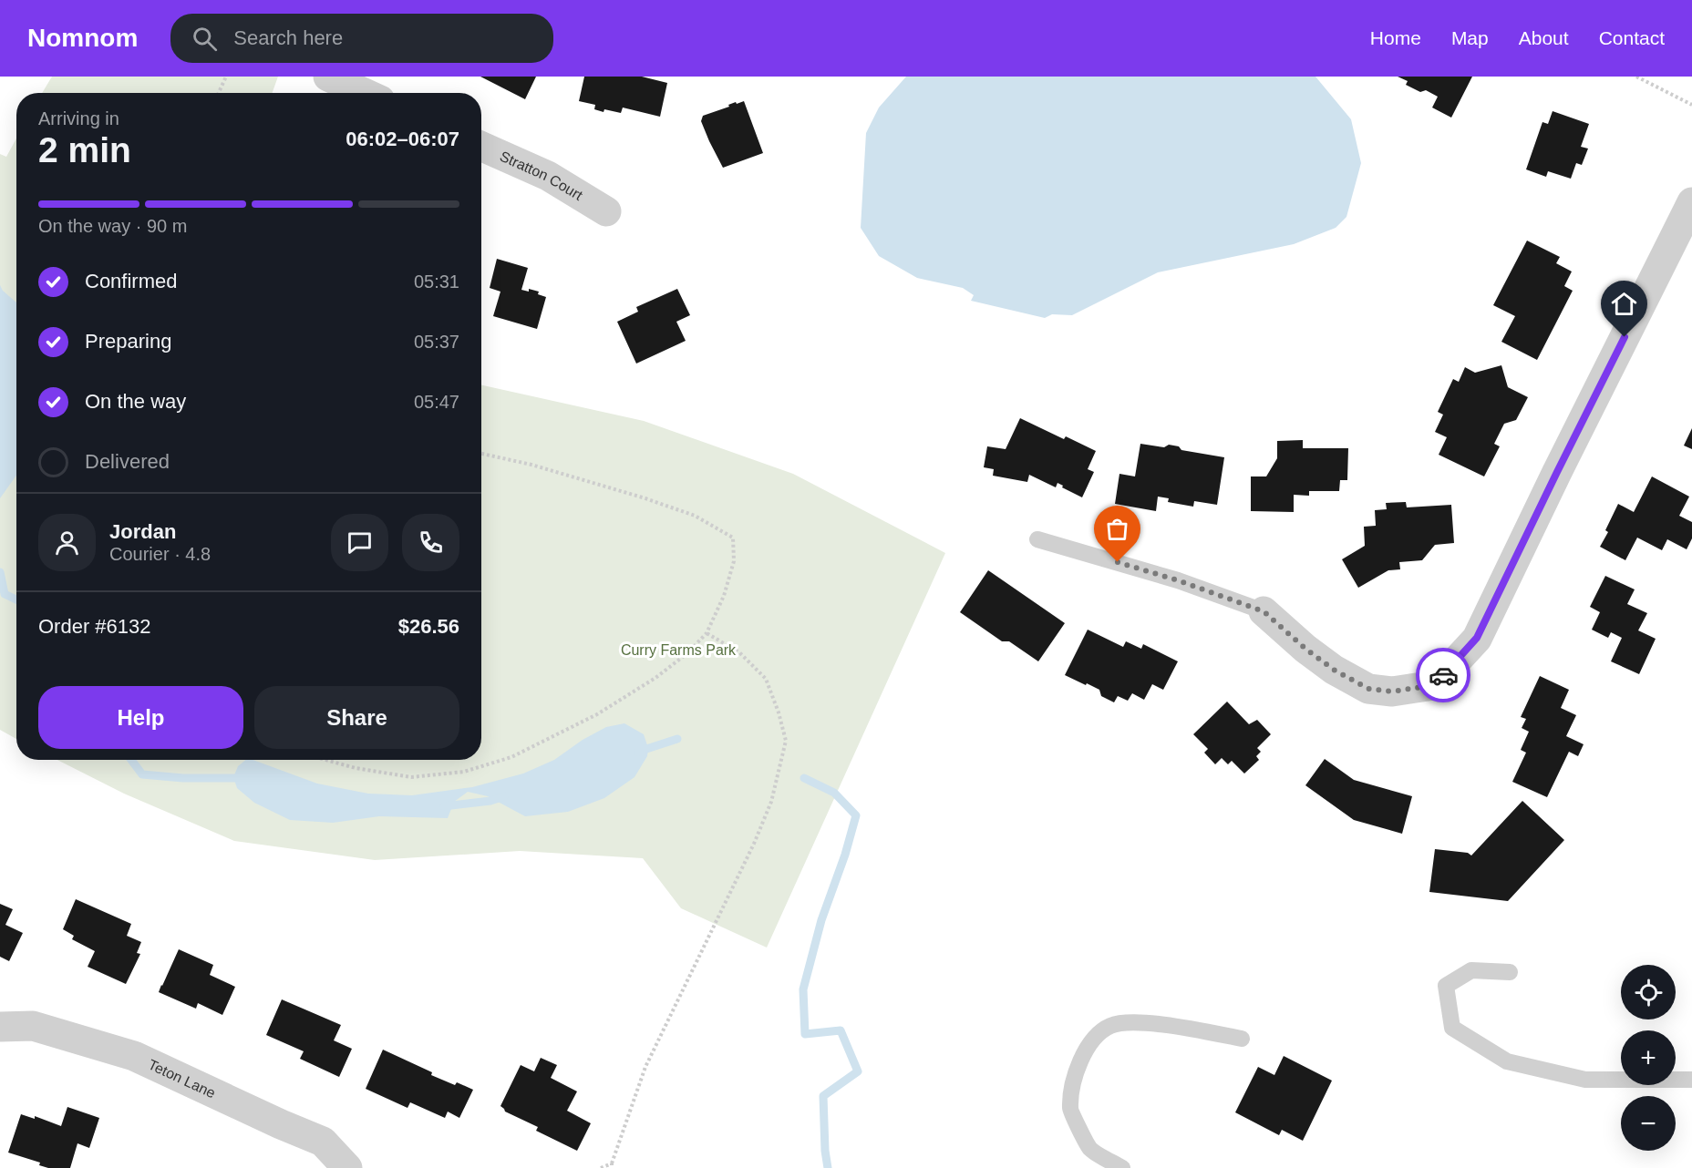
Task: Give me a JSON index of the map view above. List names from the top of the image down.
{
  "streets": {
    "street": ["Stratton Court", "Teton Lane"]
  },
  "parks": ["Curry Farms Park"],
  "page": {
    "header": "Nomnom",
    "search": "Search here",
    "nav": [
      "Home",
      "Map",
      "About",
      "Contact"
    ],
    "heading": ["2 min", "Arriving in", "06:02–06:07"],
    "panel": [
      "Jordan",
      "Courier · 4.8",
      "Order #6132",
      "$26.56"
    ],
    "bar": "On the way · 90 m",
    "list": [
      ["Confirmed", "05:31"],
      ["Preparing", "05:37"],
      ["On the way", "05:47"],
      "Delivered"
    ],
    "buttons": ["Help", "Share"],
    "map_buttons": ["+", "−"]
  }
}
